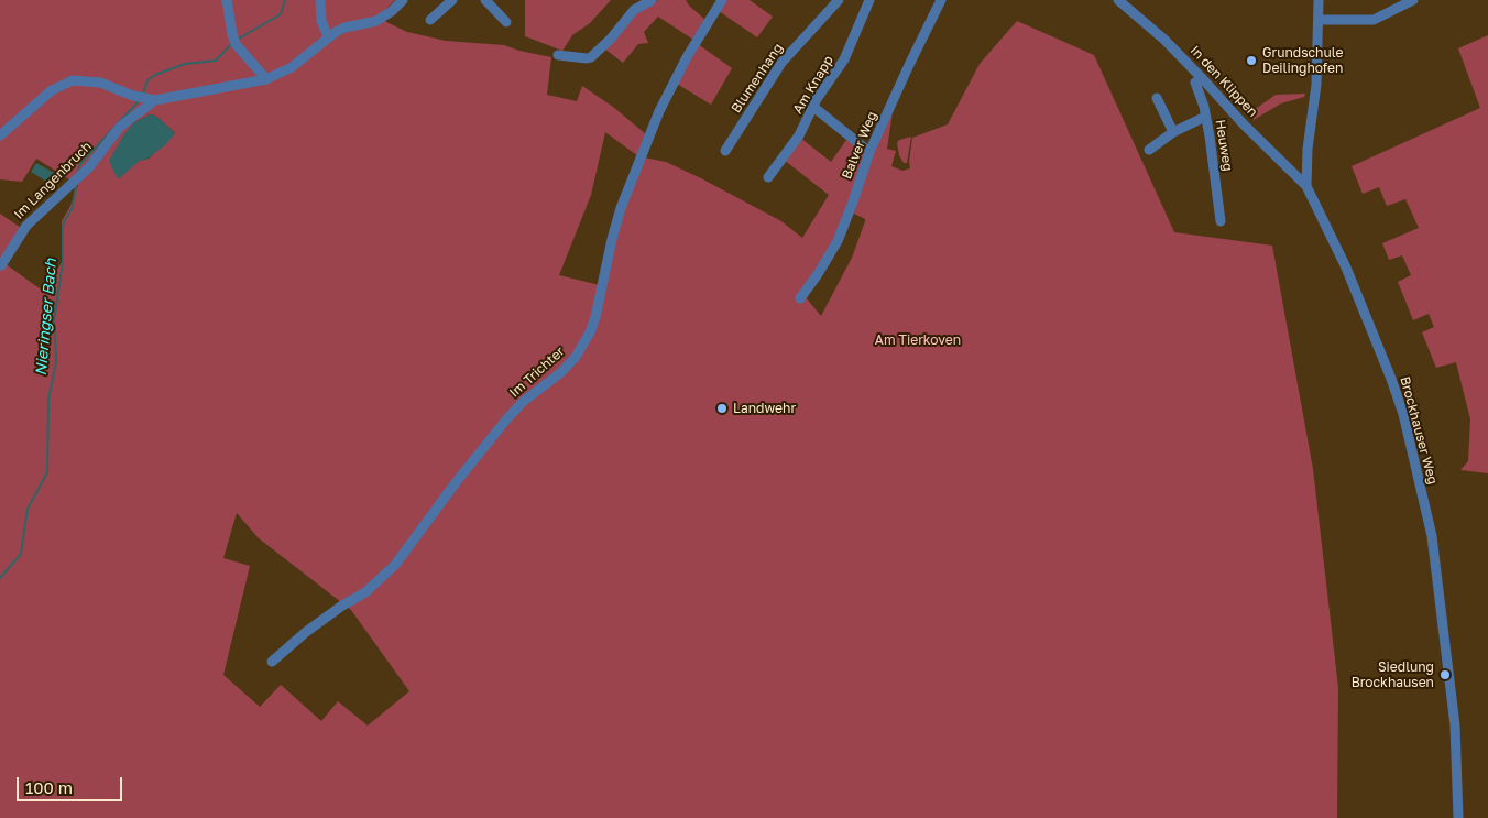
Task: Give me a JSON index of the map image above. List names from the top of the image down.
{
  "streets": {
    "street": [
      "Blumenhang",
      "In den Klippen",
      "Am Knapp",
      "Balver Weg",
      "Heuweg",
      "Im Langenbruch",
      "Im Trichter",
      "Brockhauser Weg"
    ]
  },
  "crossings": [
    ["In den Klippen", "Heuweg"],
    ["In den Klippen", "Brockhauser Weg"]
  ],
  "water": ["Nieringser Bach"],
  "parks": ["Am Tierkoven"],
  "places": ["Grundschule Deilinghofen", "Landwehr", "Siedlung Brockhausen"],
  "scale_bar": "100 m"
}
